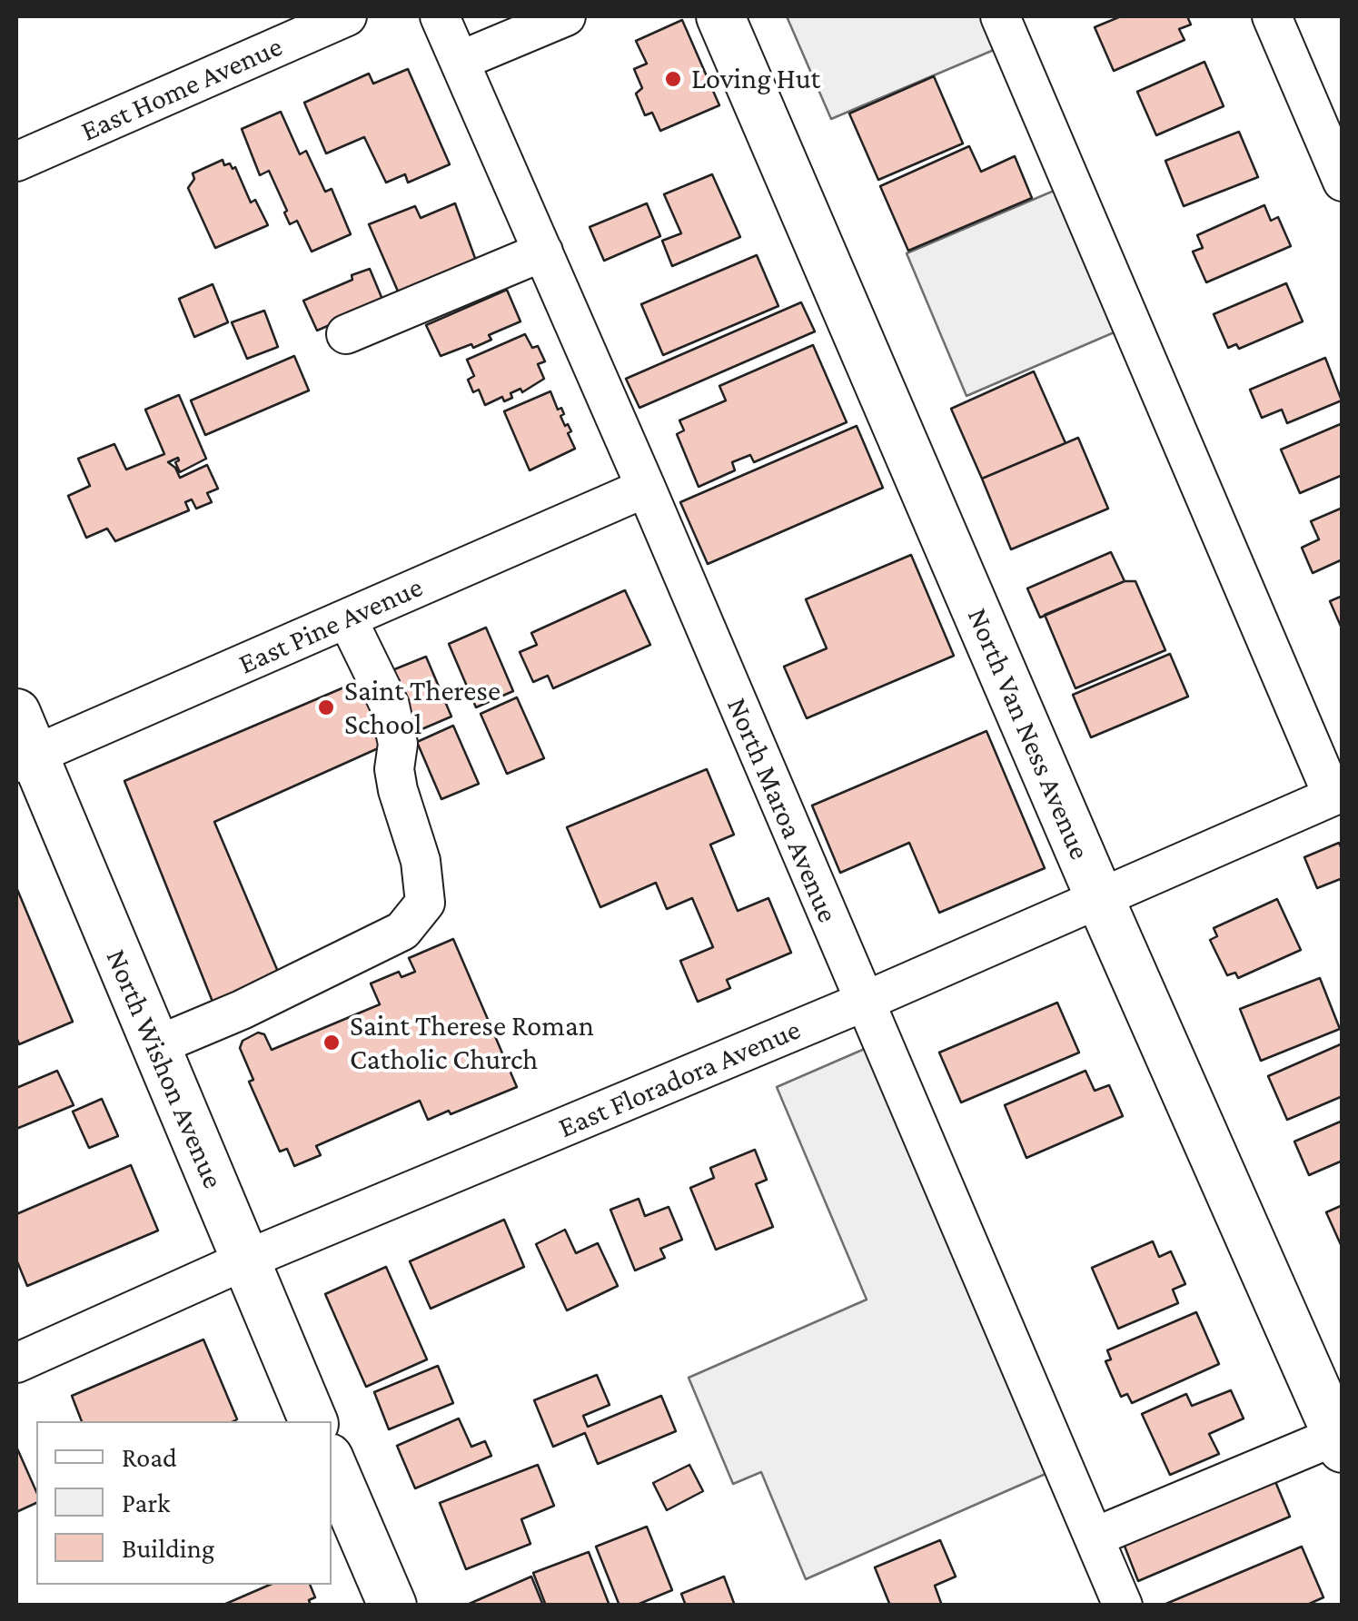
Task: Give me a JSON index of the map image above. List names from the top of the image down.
{
  "streets": {
    "main road": ["North Van Ness Avenue", "North Wishon Avenue"],
    "street": [
      "East Home Avenue",
      "East Pine Avenue",
      "North Maroa Avenue",
      "East Floradora Avenue"
    ]
  },
  "crossings": [
    ["East Pine Avenue", "North Maroa Avenue"],
    ["East Pine Avenue", "North Wishon Avenue"],
    ["North Van Ness Avenue", "East Floradora Avenue"],
    ["North Maroa Avenue", "East Floradora Avenue"],
    ["North Wishon Avenue", "East Floradora Avenue"]
  ],
  "places": ["Loving Hut", "Saint Therese School", "Saint Therese Roman Catholic Church"],
  "legend": ["Road", "Park", "Building"]
}
